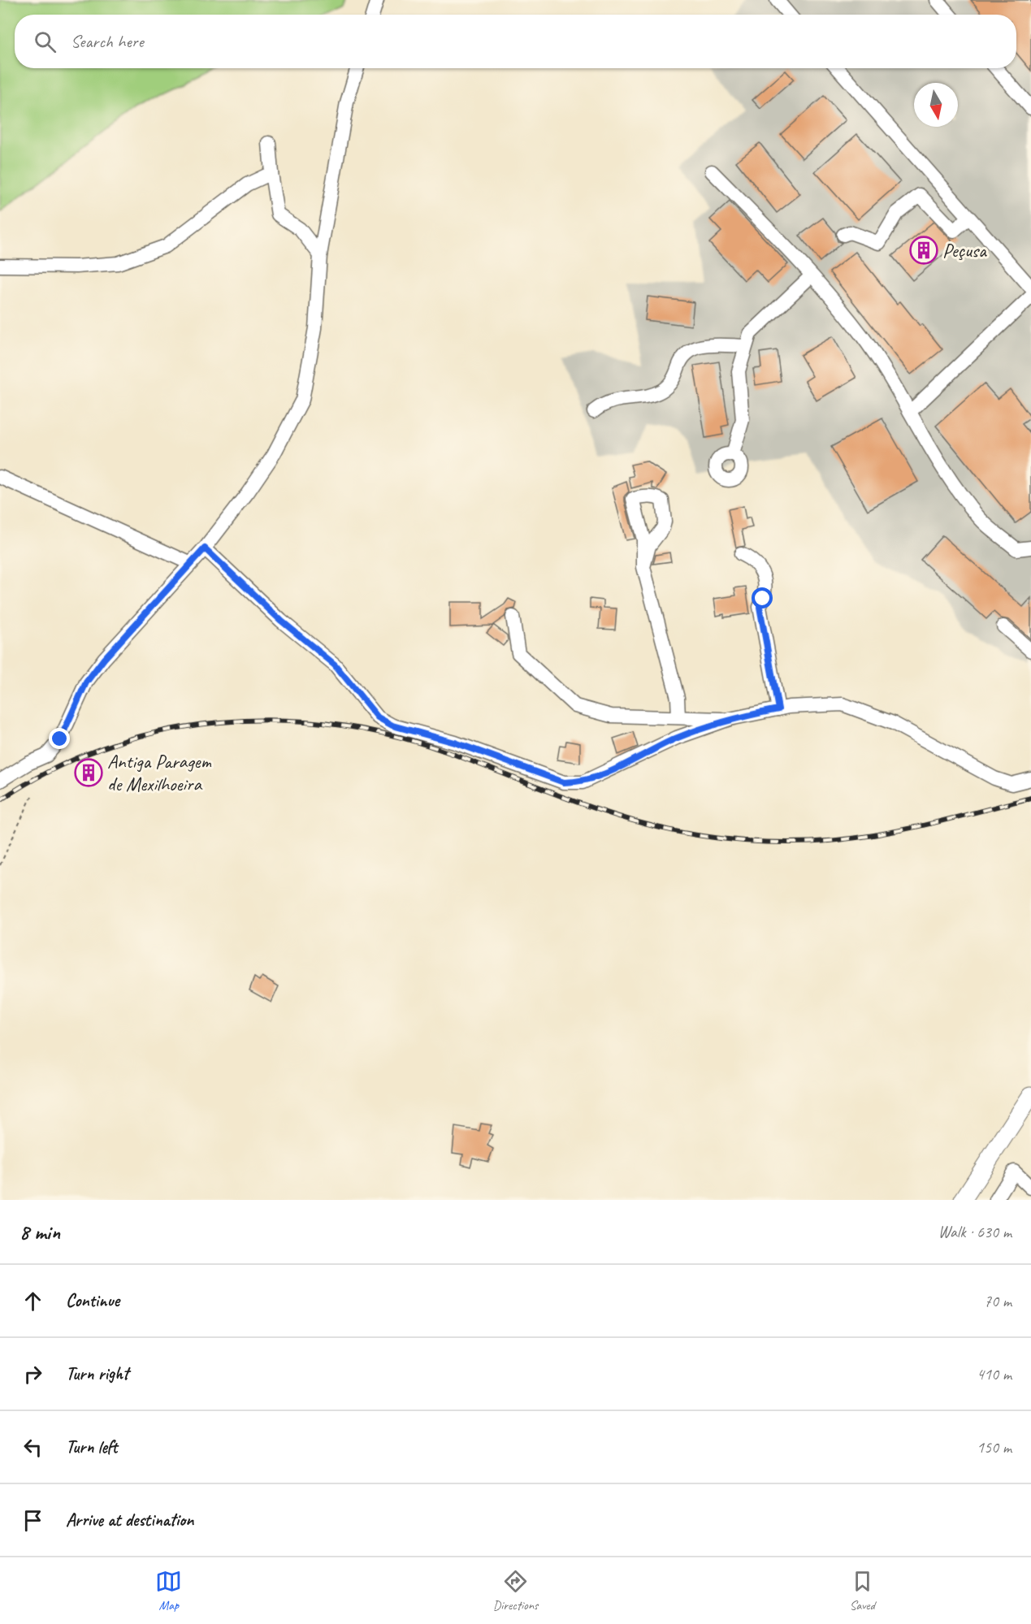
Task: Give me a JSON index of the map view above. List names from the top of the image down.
{
  "places": {
    "building": ["Peçusa", "Antiga Paragem de Mexilhoeira"]
  },
  "north": "bottom",
  "page": {
    "search": "Search here",
    "heading": ["8 min", "Walk · 630 m"],
    "list": [
      ["Continue", "70 m"],
      ["Turn right", "410 m"],
      ["Turn left", "150 m"],
      "Arrive at destination"
    ],
    "nav": ["Map", "Directions", "Saved"]
  }
}
